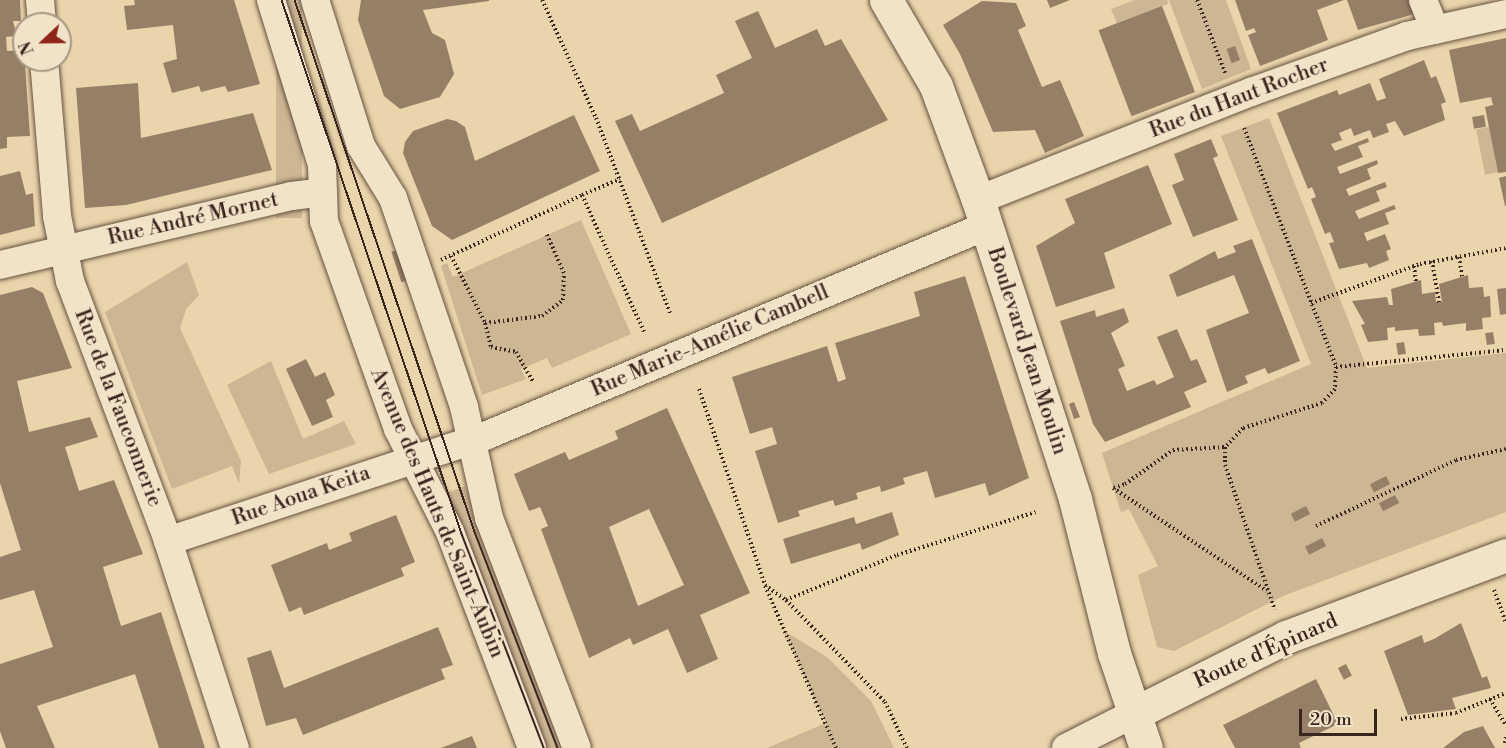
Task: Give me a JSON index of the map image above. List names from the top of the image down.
{
  "streets": {
    "main road": ["Boulevard Jean Moulin", "Route d'Épinard"],
    "street": [
      "Rue du Haut Rocher",
      "Rue André Mornet",
      "Rue Marie-Amélie Cambell",
      "Rue de la Fauconnerie",
      "Rue Aoua Keita",
      "Avenue des Hauts de Saint-Aubin"
    ]
  },
  "crossings": [
    ["Rue du Haut Rocher", "Rue Marie-Amélie Cambell"],
    ["Rue du Haut Rocher", "Boulevard Jean Moulin"],
    ["Rue André Mornet", "Rue de la Fauconnerie"],
    ["Rue André Mornet", "Avenue des Hauts de Saint-Aubin"],
    ["Rue Marie-Amélie Cambell", "Boulevard Jean Moulin"],
    ["Rue Marie-Amélie Cambell", "Rue Aoua Keita"],
    ["Rue Marie-Amélie Cambell", "Avenue des Hauts de Saint-Aubin"],
    ["Boulevard Jean Moulin", "Route d'Épinard"],
    ["Rue de la Fauconnerie", "Rue Aoua Keita"],
    ["Rue Aoua Keita", "Avenue des Hauts de Saint-Aubin"]
  ],
  "scale_bar": "20 m",
  "north": "left"
}
